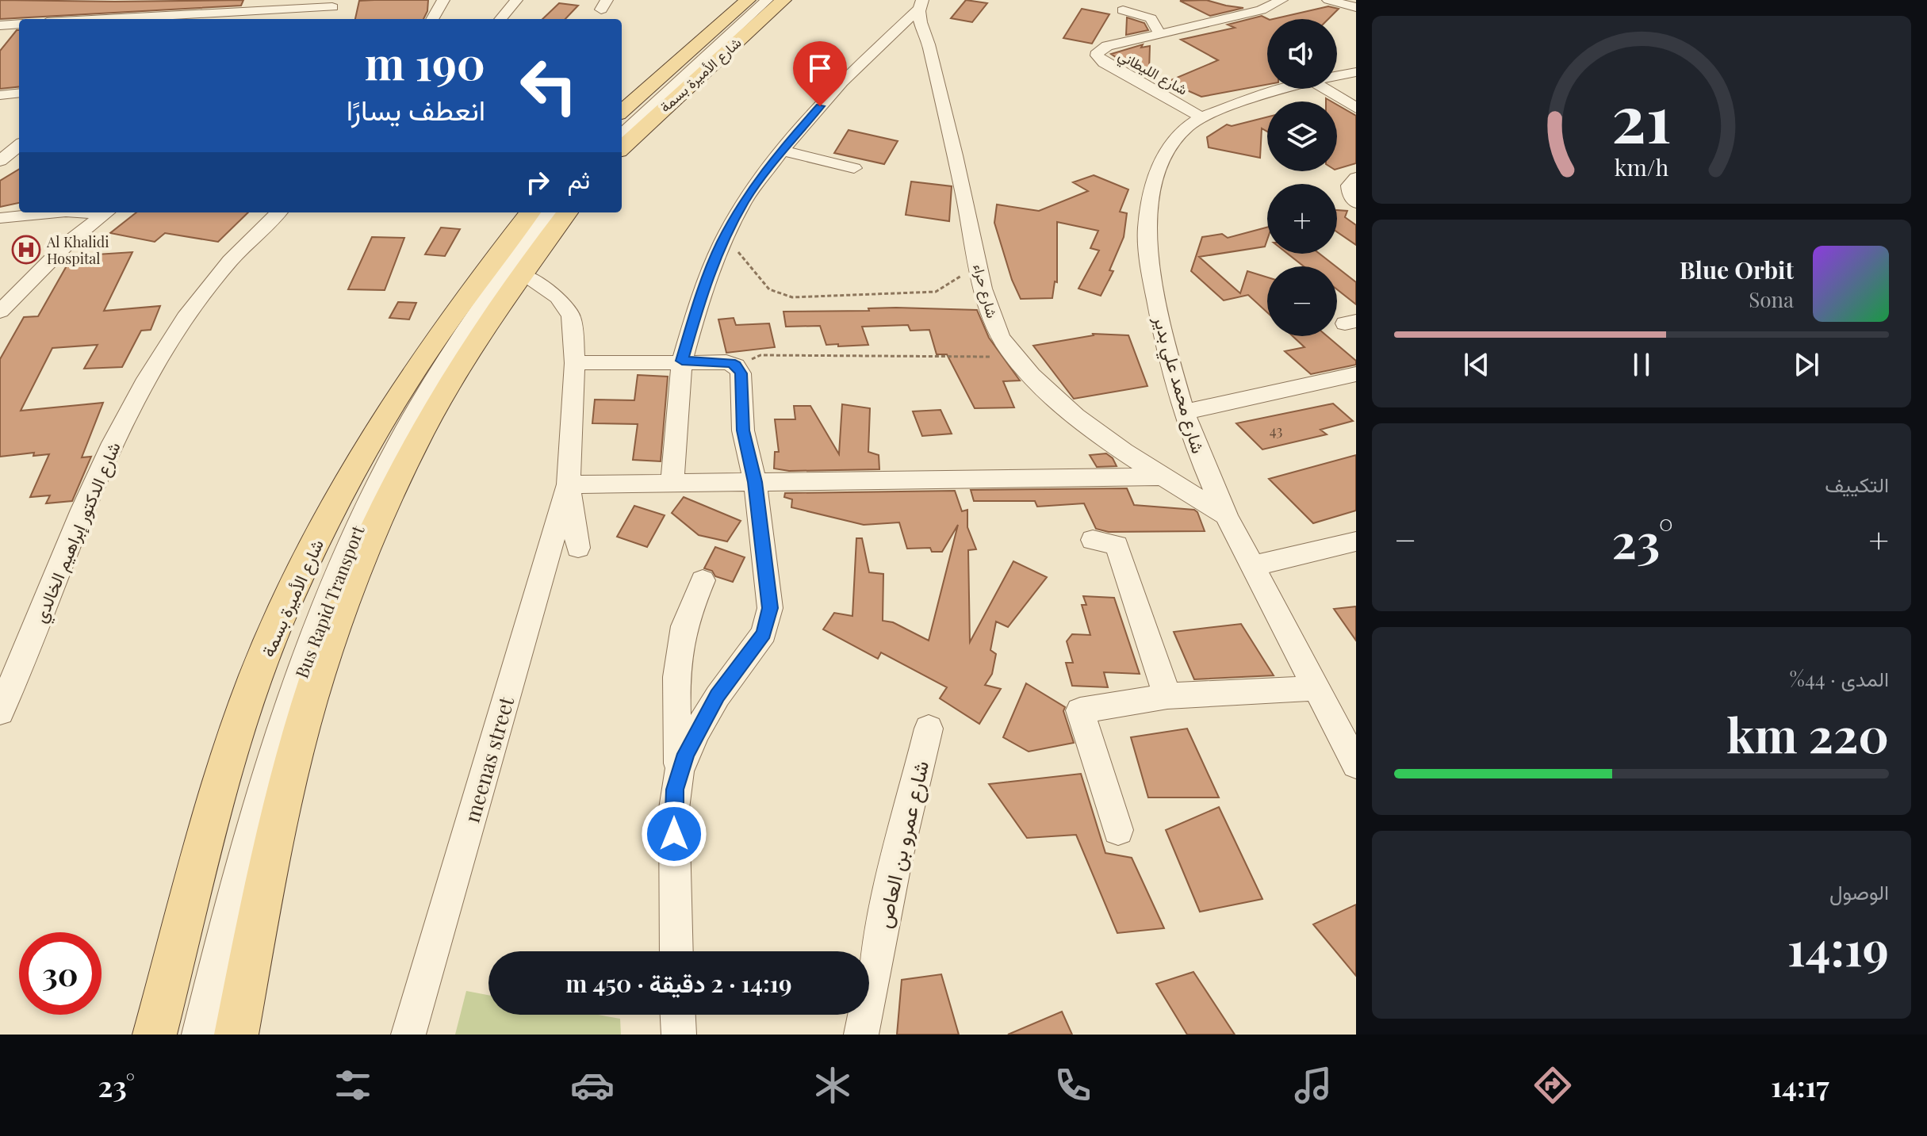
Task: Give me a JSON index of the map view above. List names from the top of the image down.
{
  "streets": {
    "main road": ["شارع الأميرة بسمة"],
    "street": [
      "شارع الليطاني",
      "شارع حراء",
      "شارع محمد علي بدير",
      "شارع الدكتور إبراهيم الخالدي",
      "Bus Rapid Transport",
      "meenas street",
      "شارع عمرو بن العاص"
    ]
  },
  "crossings": [
    ["شارع الليطاني", "شارع محمد علي بدير"],
    ["شارع حراء", "شارع محمد علي بدير"]
  ],
  "places": {
    "hospital": ["Al Khalidi Hospital"]
  },
  "house_numbers": ["43"],
  "page": {
    "map_buttons": ["+", "−"],
    "turn": ["190 m", "انعطف يسارًا"],
    "then": "ثم",
    "song": ["Blue Orbit", "Sona"],
    "tile": [
      "التكييف",
      ["المدى · 44%", "220 km"],
      ["الوصول", "14:19"]
    ],
    "heat": ["−", "23°", "+"],
    "limit": "30",
    "trip": "14:19 · 2 دقيقة · 450 m",
    "tabs": ["14:17", "23°"],
    "gauge": ["21", "km/h"]
  }
}
